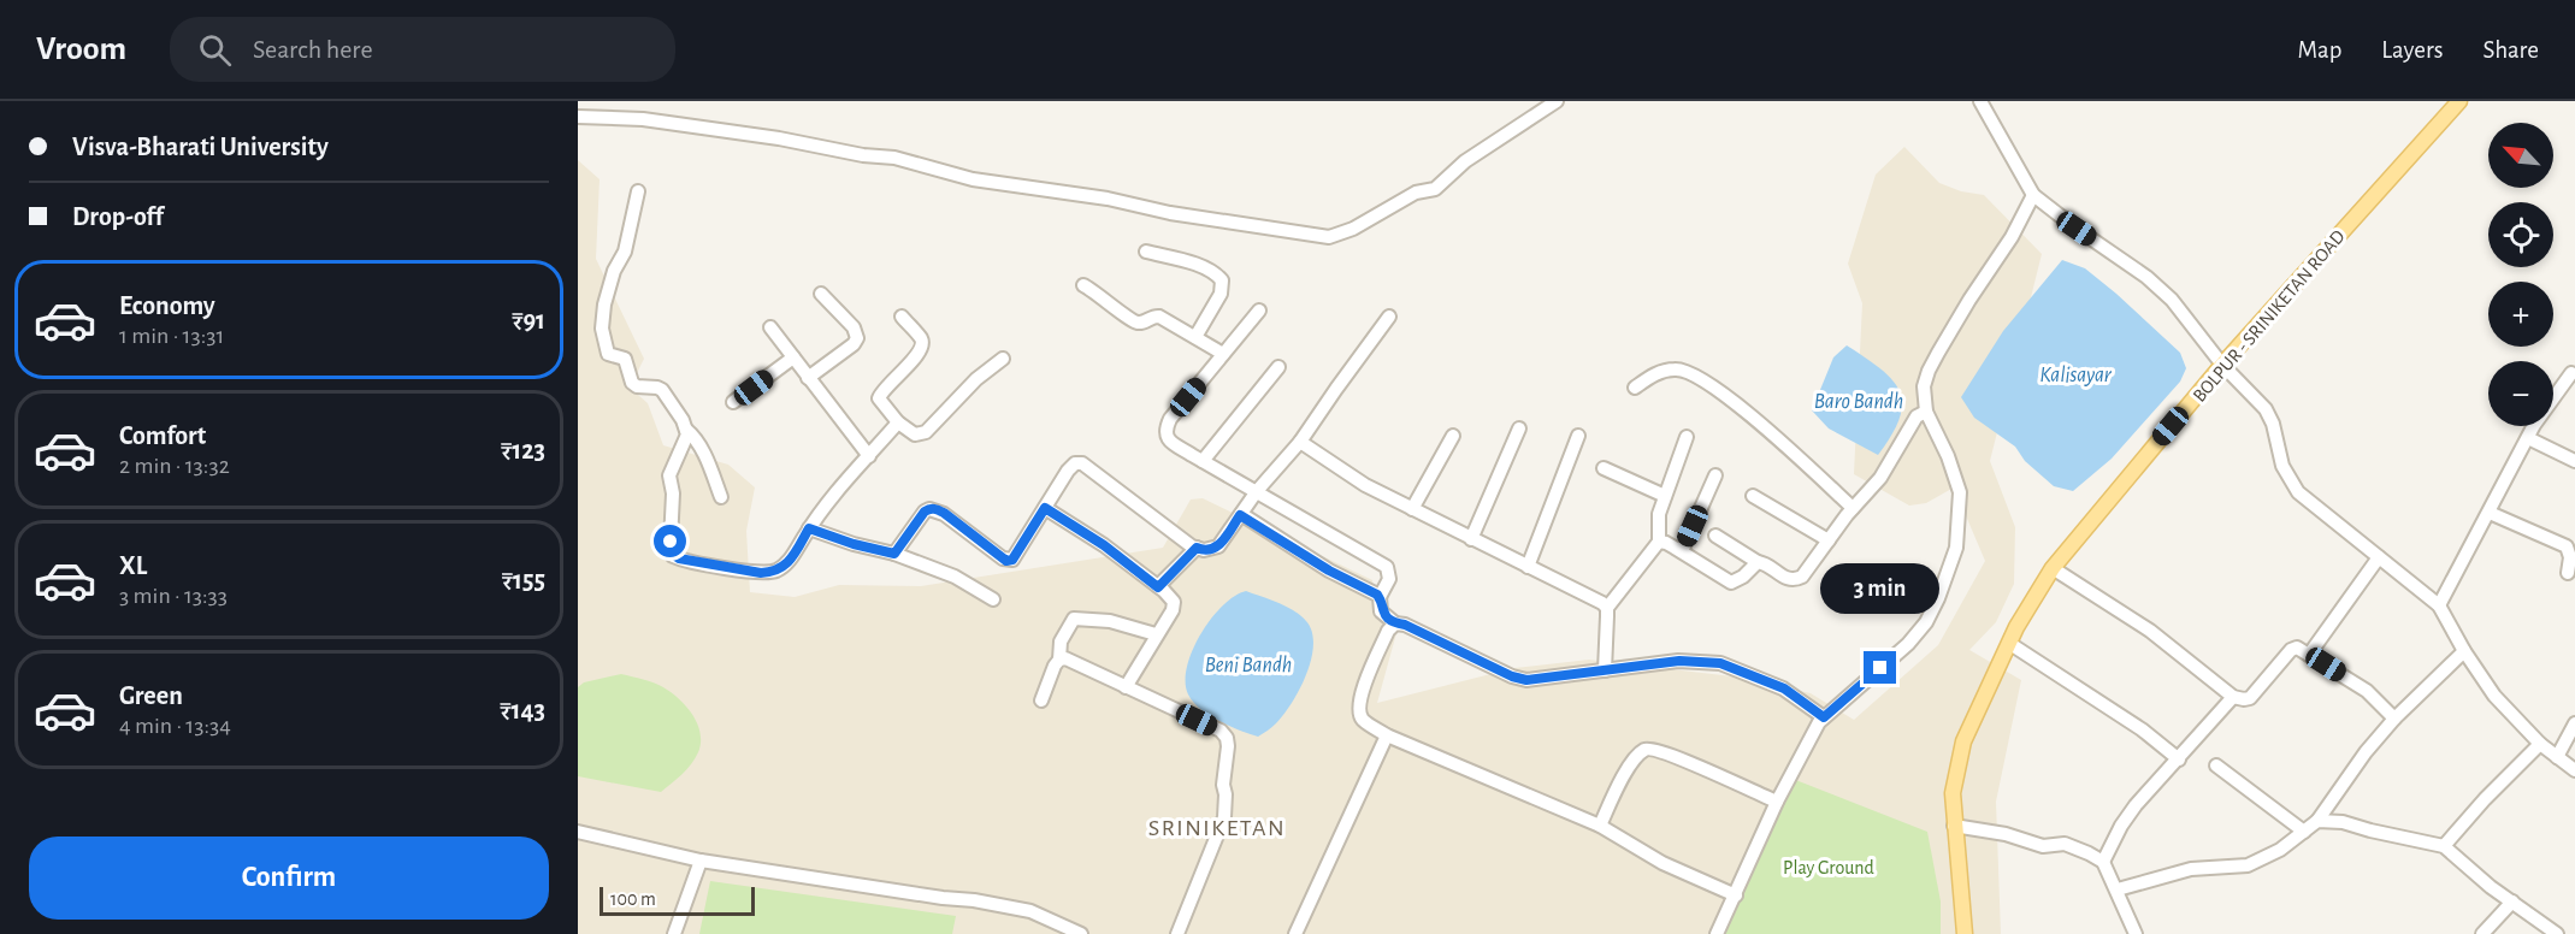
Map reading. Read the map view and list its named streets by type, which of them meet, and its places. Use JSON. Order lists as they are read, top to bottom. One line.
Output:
{"streets":{"main road":["BOLPUR - SRINIKETAN ROAD"]},"districts":["SRINIKETAN"],"water":["Kalisayar","Baro Bandh","Beni Bandh"],"parks":["Play Ground"],"scale_bar":"100 m","north":"top left","page":{"header":"Vroom","search":"Search here","nav":["Map","Layers","Share"],"banner":["Visva-Bharati University","Drop-off"],"map_buttons":["+","−"],"list":[{"name":"Economy","note":"1 min · 13:31","value":"₹91"},{"name":"Comfort","note":"2 min · 13:32","value":"₹123"},{"name":"XL","note":"3 min · 13:33","value":"₹155"},{"name":"Green","note":"4 min · 13:34","value":"₹143"}],"bubble":"3 min","buttons":"Confirm","scale":"100 m"}}
